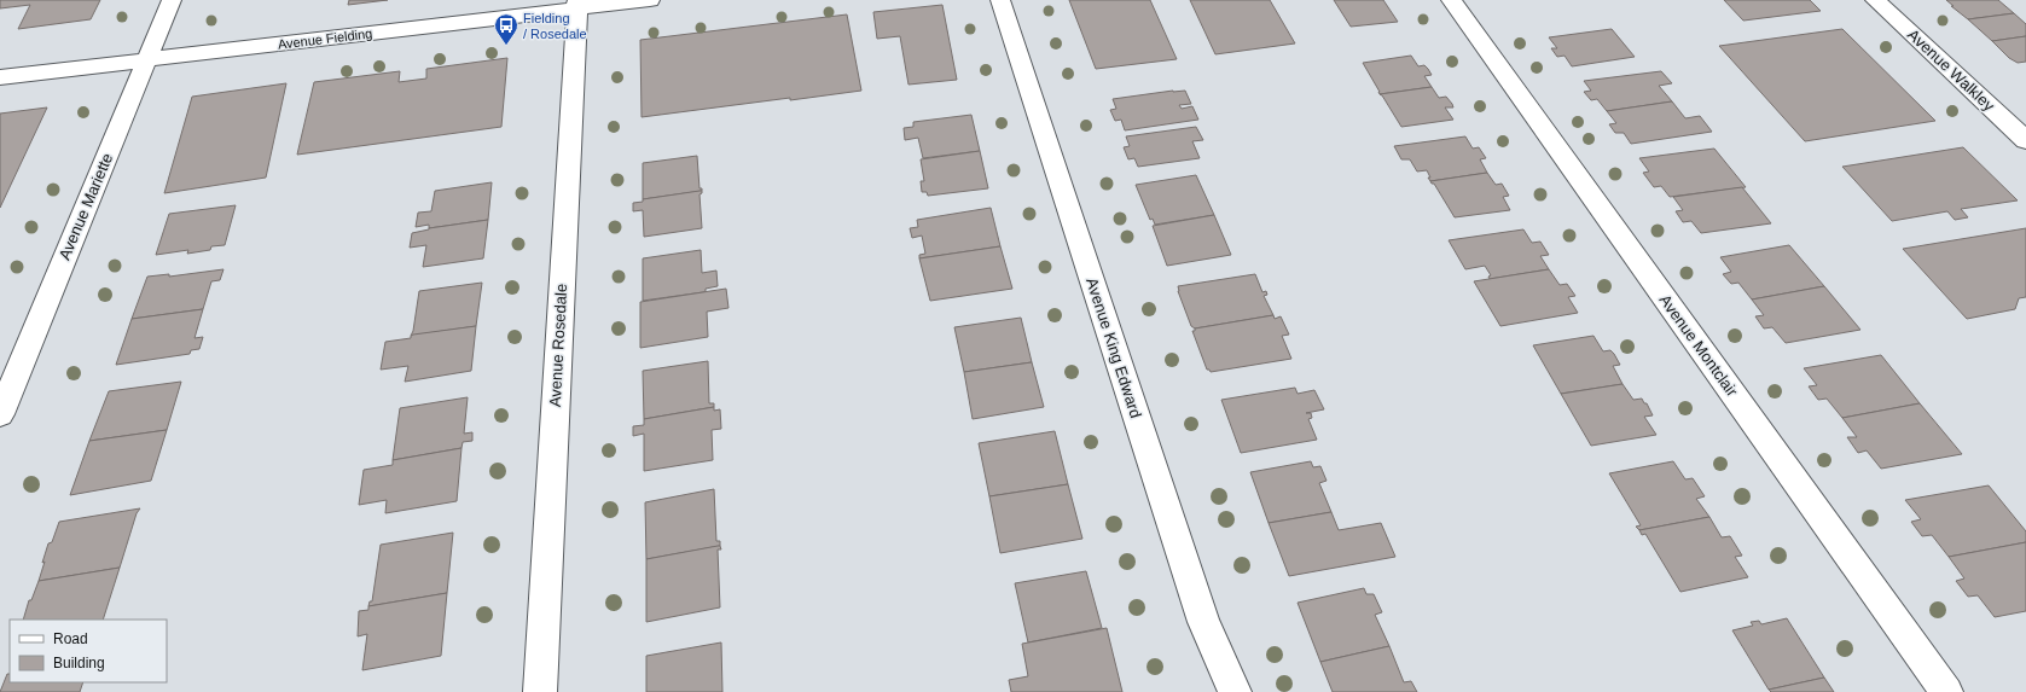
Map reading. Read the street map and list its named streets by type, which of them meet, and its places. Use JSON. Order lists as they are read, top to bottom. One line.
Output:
{"streets":{"street":["Avenue Fielding","Avenue Walkley","Avenue Mariette","Avenue Rosedale","Avenue Montclair","Avenue King Edward"]},"crossings":[["Avenue Fielding","Avenue Mariette"],["Avenue Fielding","Avenue Rosedale"]],"places":{"bus stop":["Fielding / Rosedale"]},"legend":["Road","Building"]}
